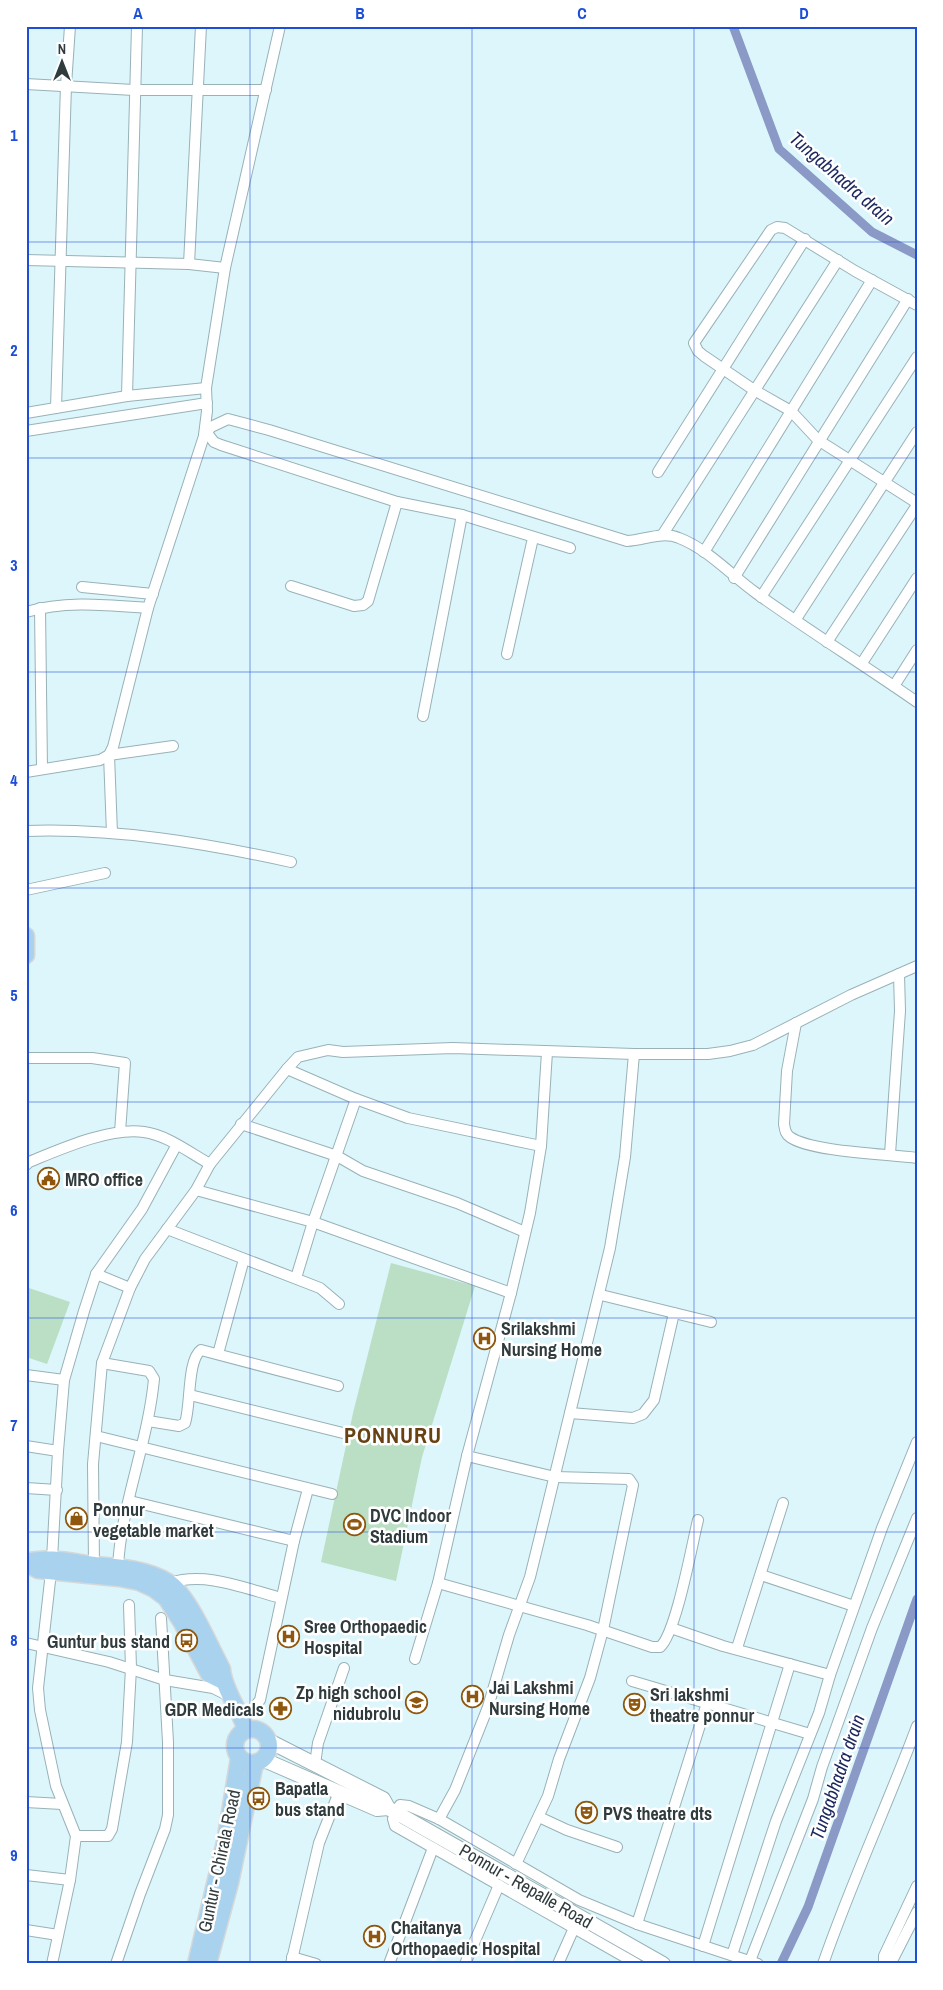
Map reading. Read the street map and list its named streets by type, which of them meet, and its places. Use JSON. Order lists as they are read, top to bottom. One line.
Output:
{"streets":{"main road":["Guntur - Chirala Road","Ponnur - Repalle Road"]},"crossings":[["Guntur - Chirala Road","Ponnur - Repalle Road"]],"districts":["PONNURU"],"water":["Tungabhadra drain"],"places":{"public building":["MRO office"],"hospital":["Srilakshmi Nursing Home","Sree Orthopaedic Hospital","Jai Lakshmi Nursing Home","Chaitanya Orthopaedic Hospital"],"shop":["Ponnur vegetable market"],"sports":["DVC Indoor Stadium"],"bus stop":["Guntur bus stand","Bapatla bus stand"],"school or university":["Zp high school nidubrolu"],"theatre":["Sri lakshmi theatre ponnur","PVS theatre dts"],"pharmacy":["GDR Medicals"]},"north":"top","grid":{"columns":["A","B","C","D"],"rows":["1","2","3","4","5","6","7","8","9"]}}
